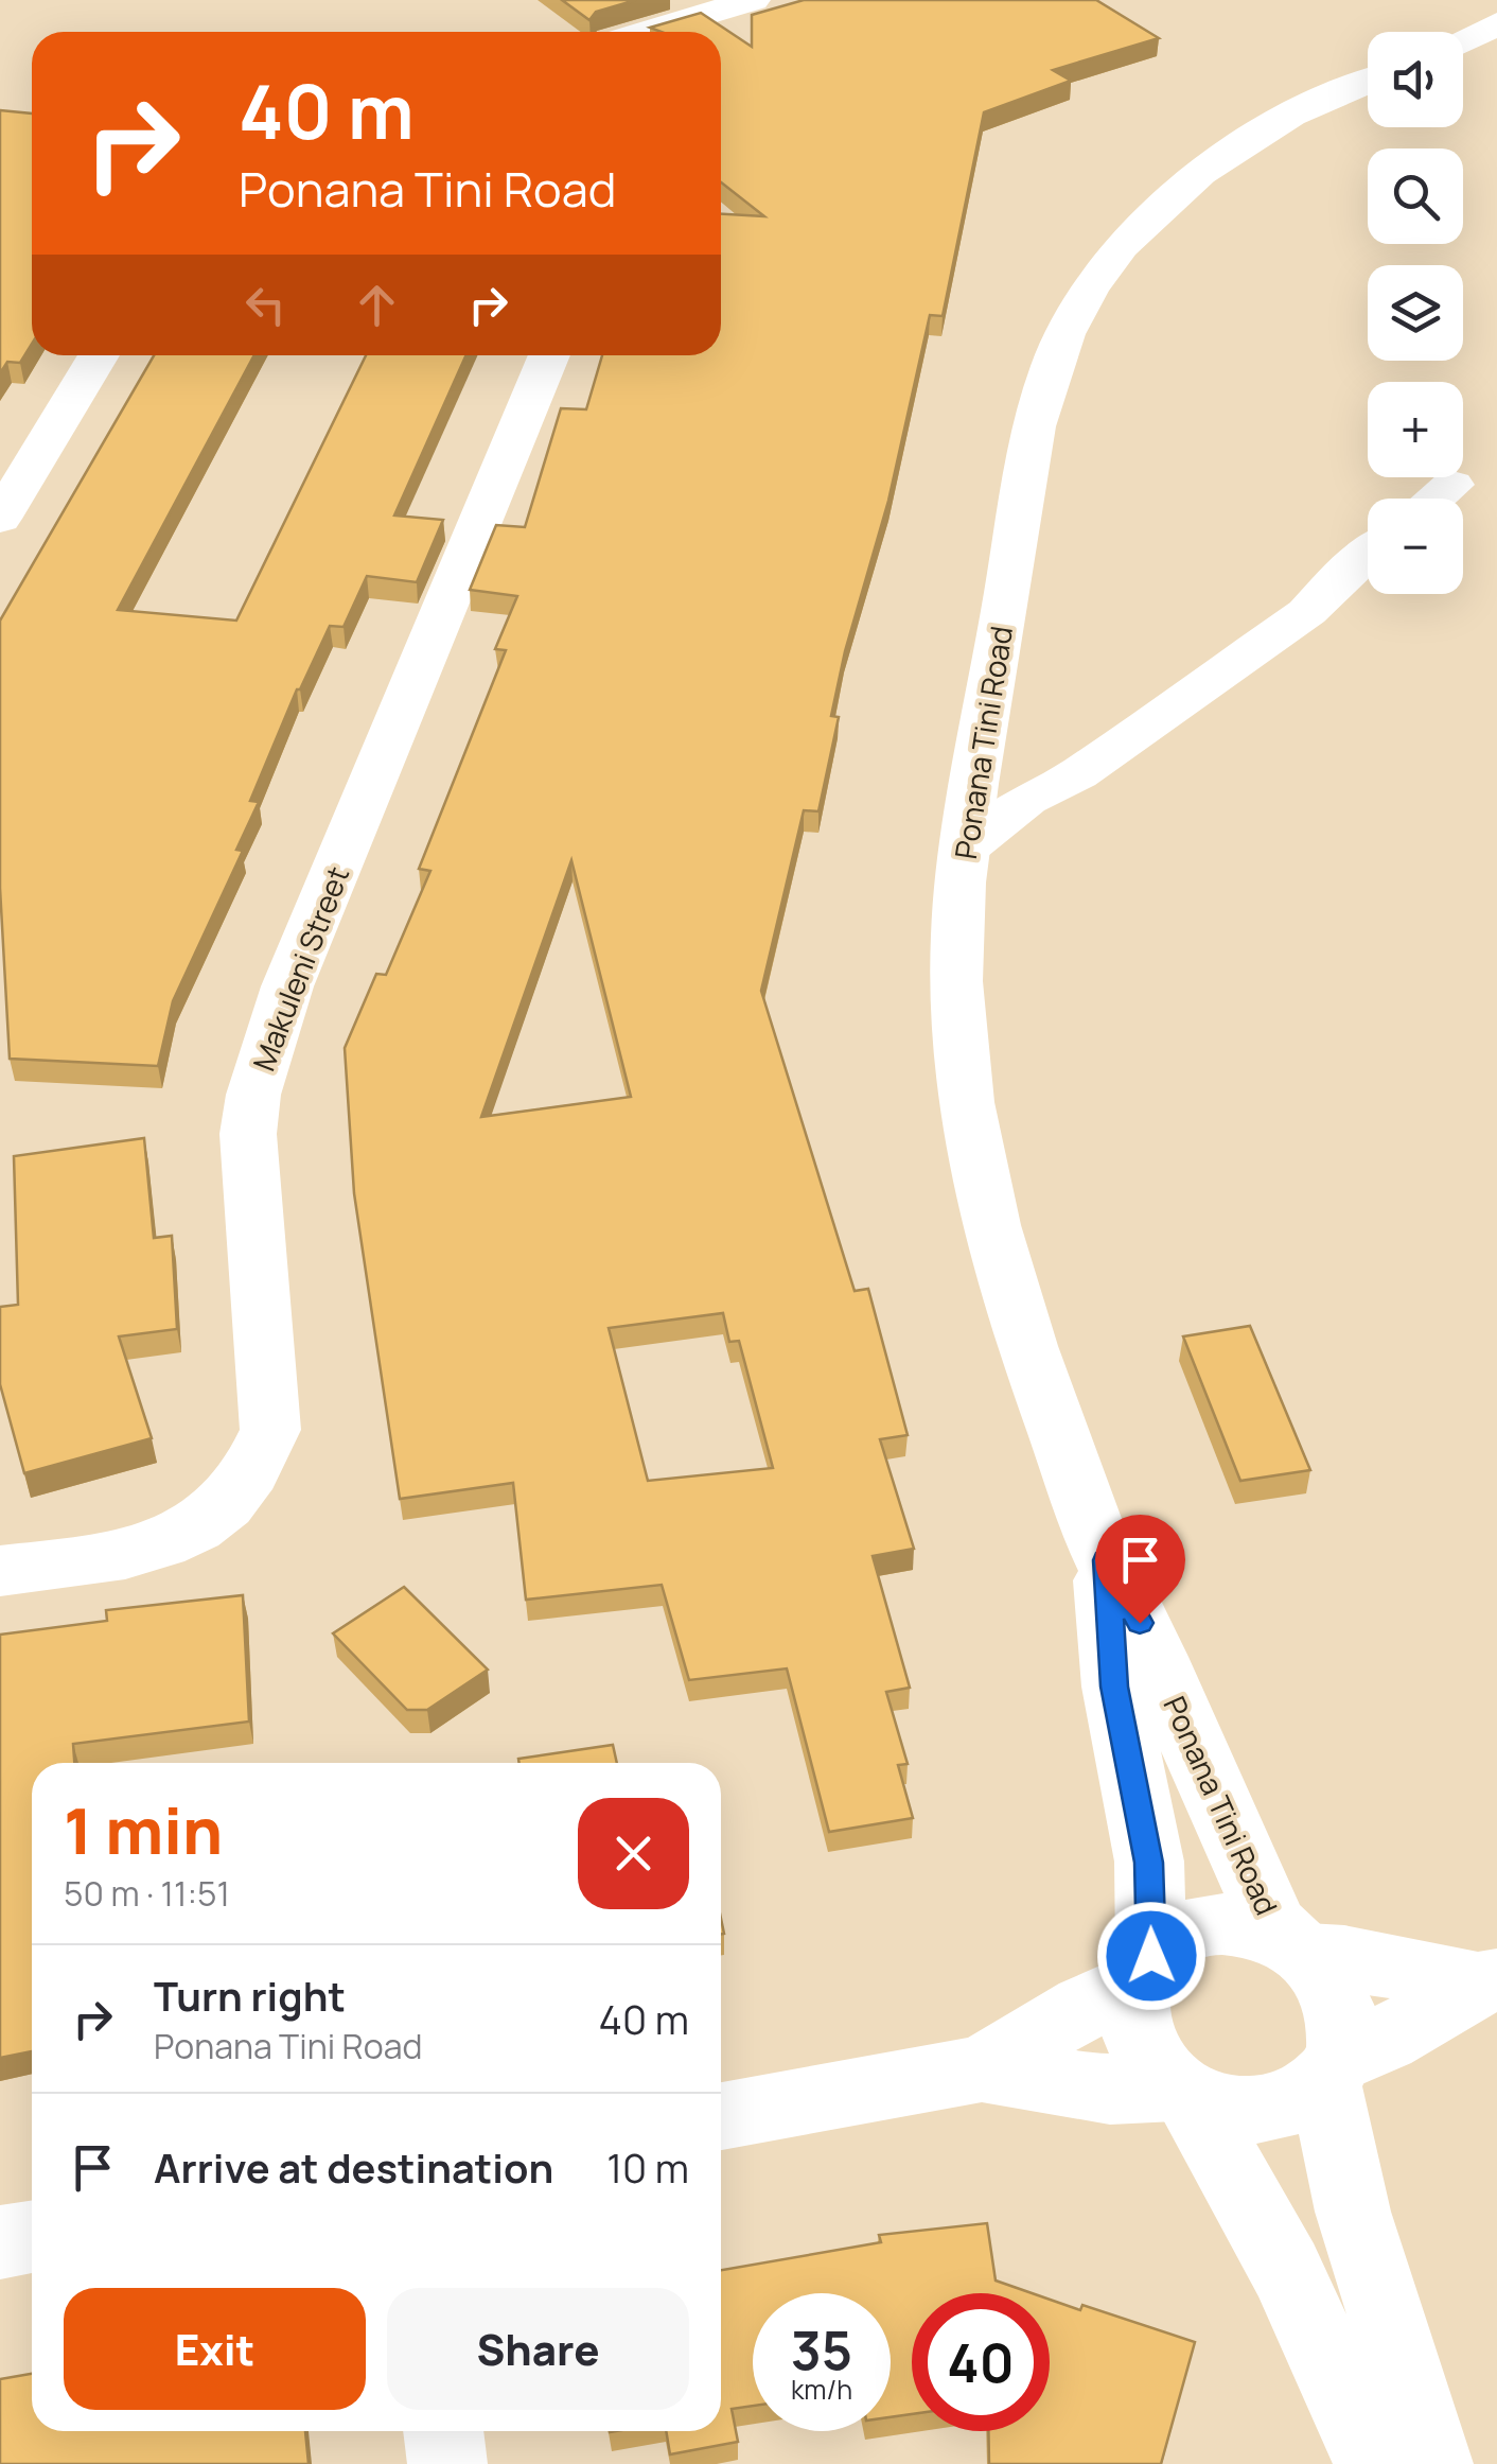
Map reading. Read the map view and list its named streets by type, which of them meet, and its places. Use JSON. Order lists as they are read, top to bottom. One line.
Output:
{"streets":{"street":["Ponana Tini Road","Makuleni Street"]},"page":{"map_buttons":["+","−"],"turn":["40 m","Ponana Tini Road"],"heading":["1 min","50 m · 11:51"],"list":[{"name":"Turn right","note":"Ponana Tini Road","value":"40 m"},{"name":"Arrive at destination","value":"10 m"}],"buttons":["Exit","Share"],"speed":"35 km/h","limit":"40"}}
